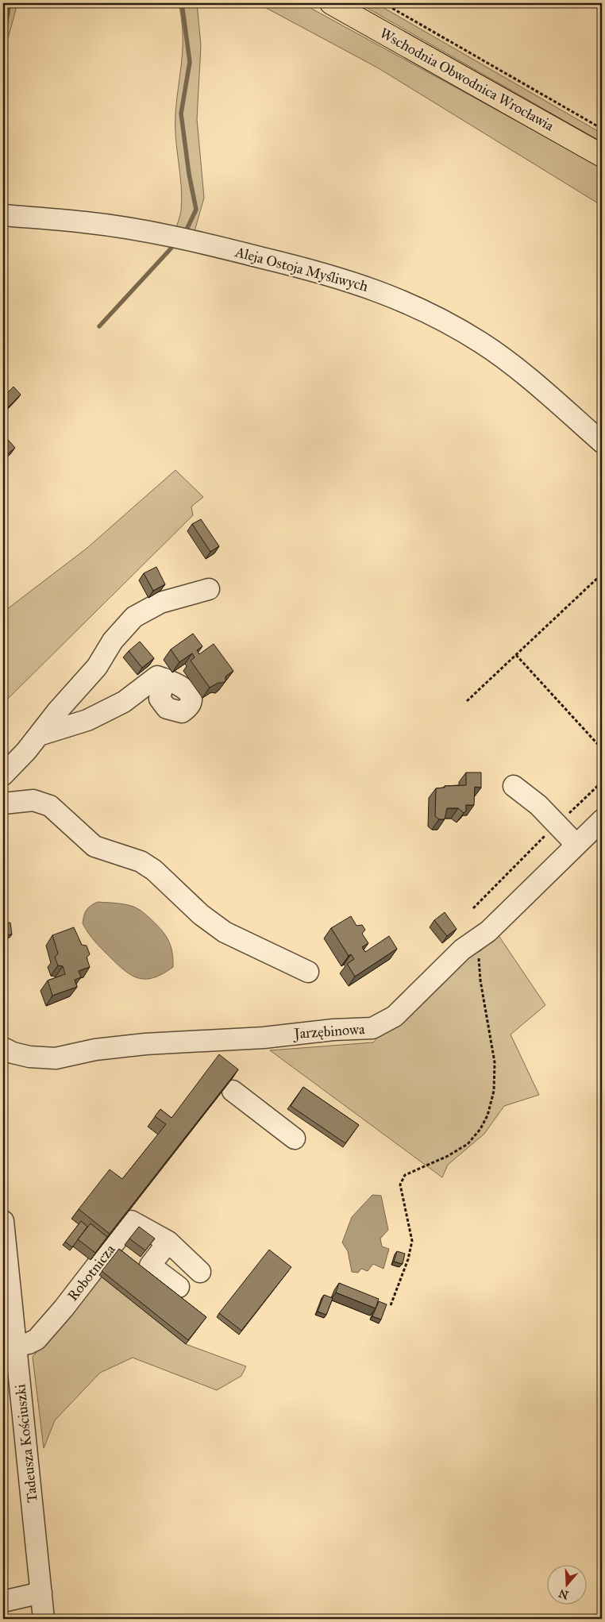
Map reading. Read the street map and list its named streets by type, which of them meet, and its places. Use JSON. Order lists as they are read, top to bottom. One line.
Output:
{"streets":{"main road":["Wschodnia Obwodnica Wrocławia"],"street":["Aleja Ostoja Myśliwych","Jarzębinowa","Robotnicza","Tadeusza Kościuszki"]},"crossings":[["Robotnicza","Tadeusza Kościuszki"]],"north":"bottom"}
